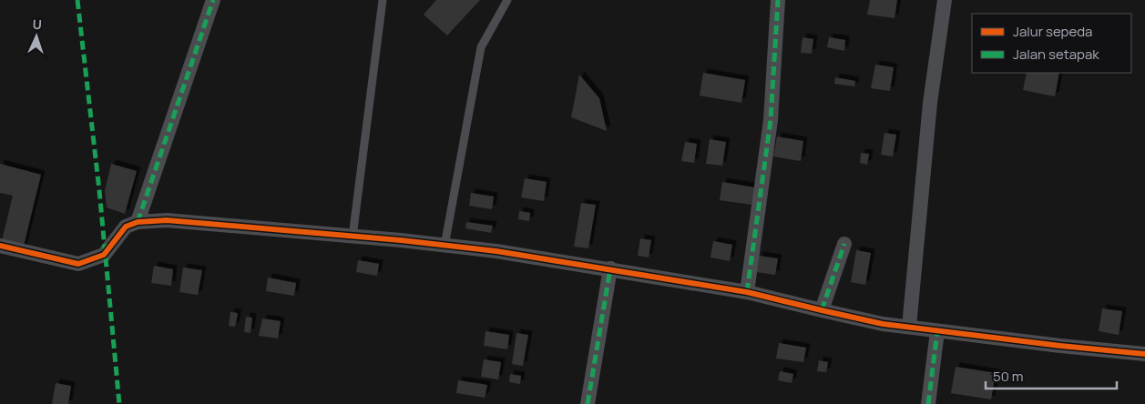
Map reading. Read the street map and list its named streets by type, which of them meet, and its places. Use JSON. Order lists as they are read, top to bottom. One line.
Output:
{"legend":["Jalur sepeda","Jalan setapak"],"scale_bar":"50 m","north":"top"}
